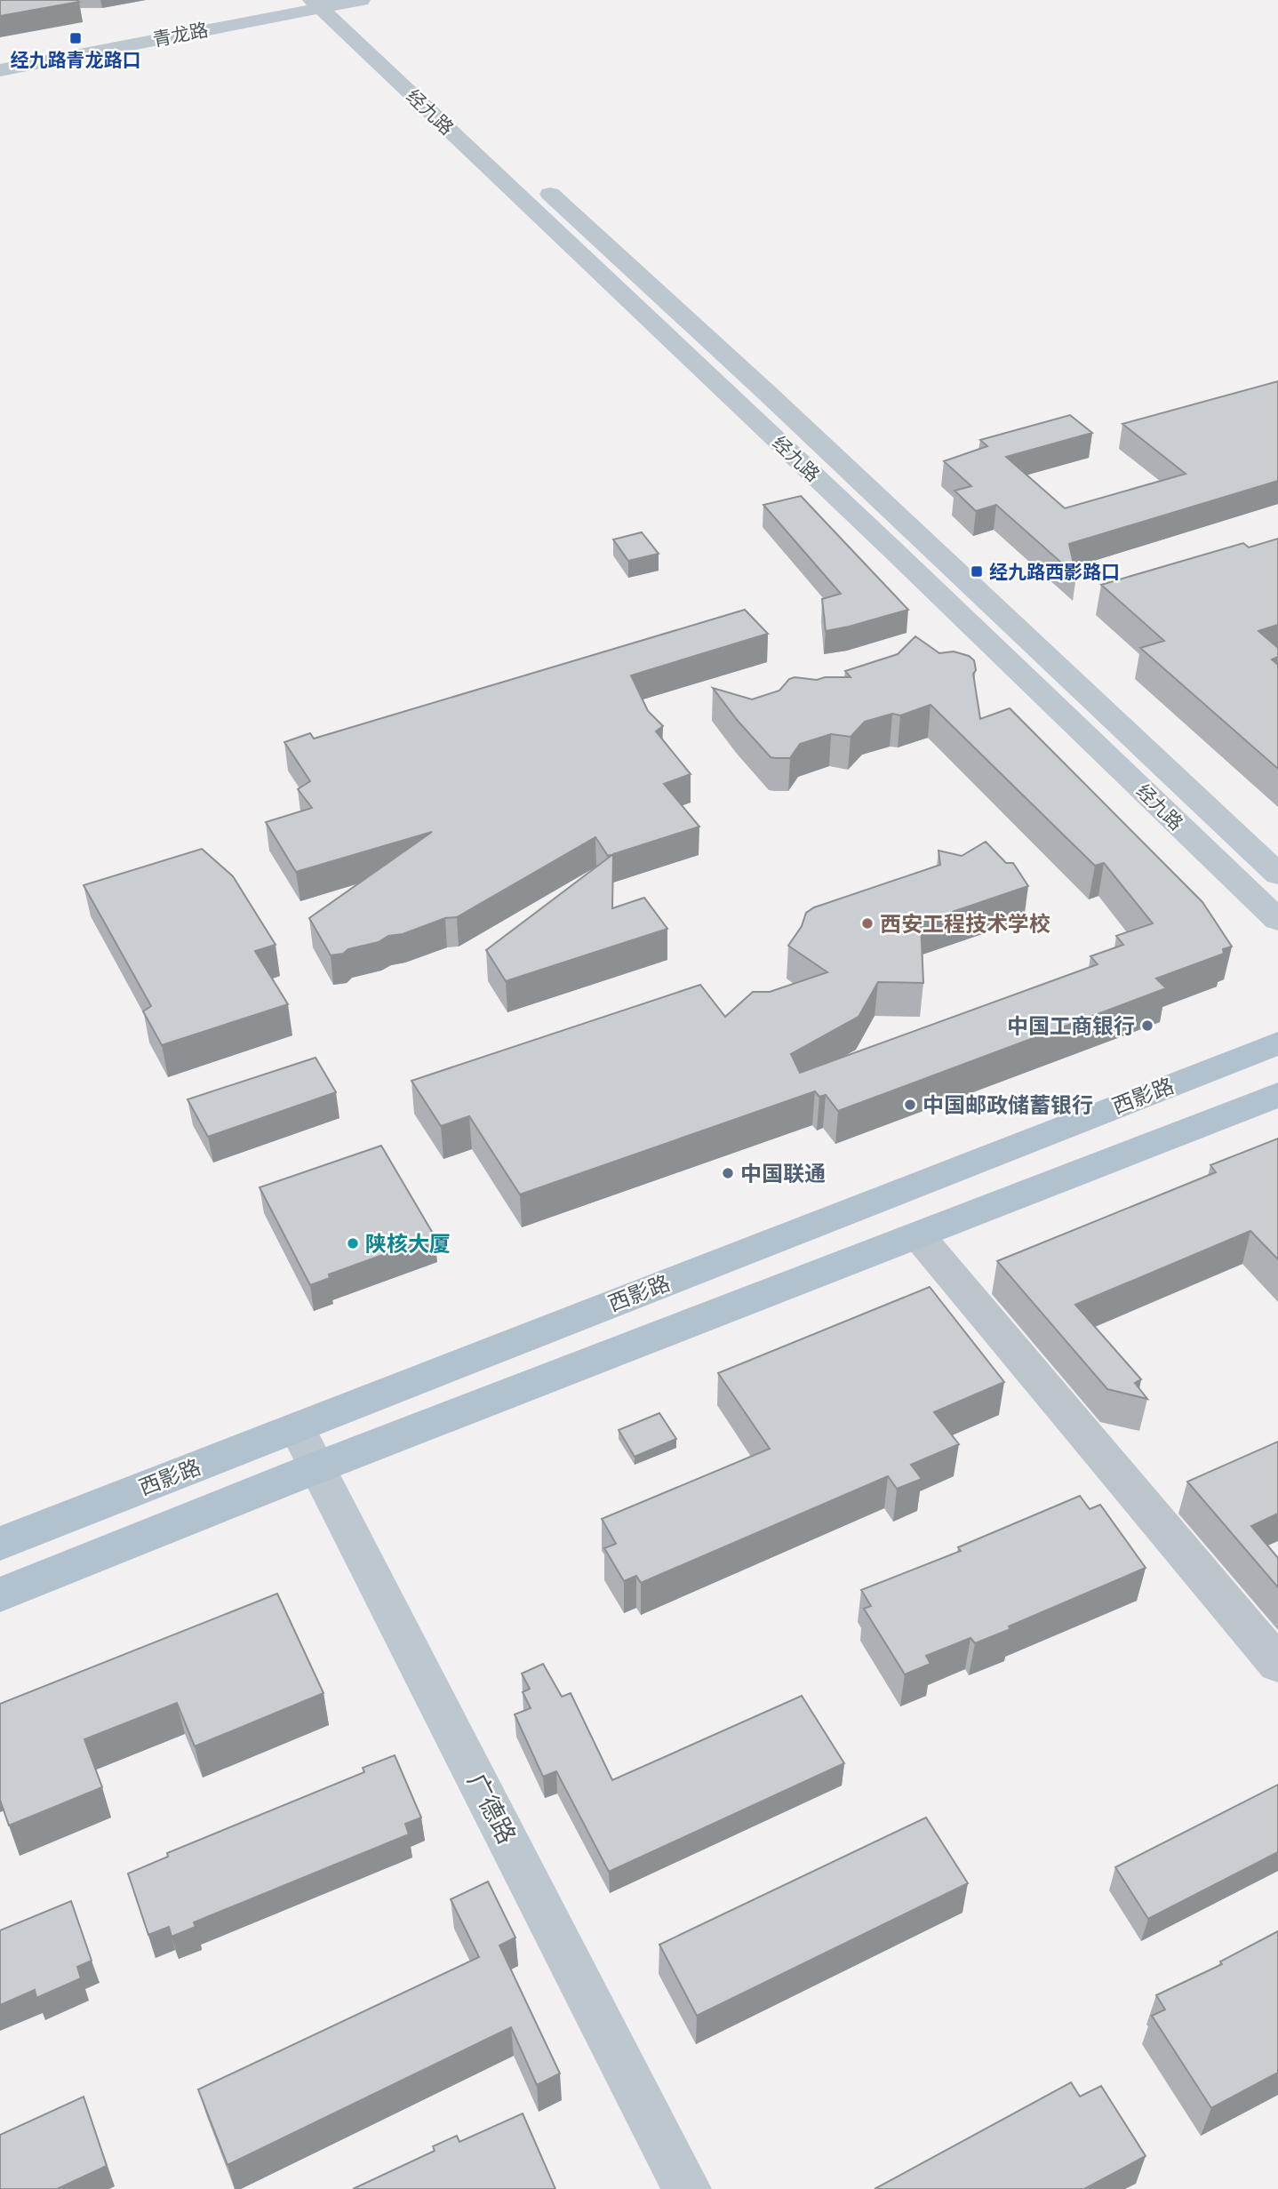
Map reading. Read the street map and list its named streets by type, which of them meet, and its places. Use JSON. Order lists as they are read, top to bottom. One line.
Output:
{"streets":{"main road":["西影路"],"street":["青龙路","经九路","广德路"]},"crossings":[["青龙路","经九路"],["西影路","广德路"]],"places":{"transit":["经九路青龙路口","经九路西影路口"],"other":["西安工程技术学校","中国工商银行","中国邮政储蓄银行","中国联通","陕核大厦"]}}
